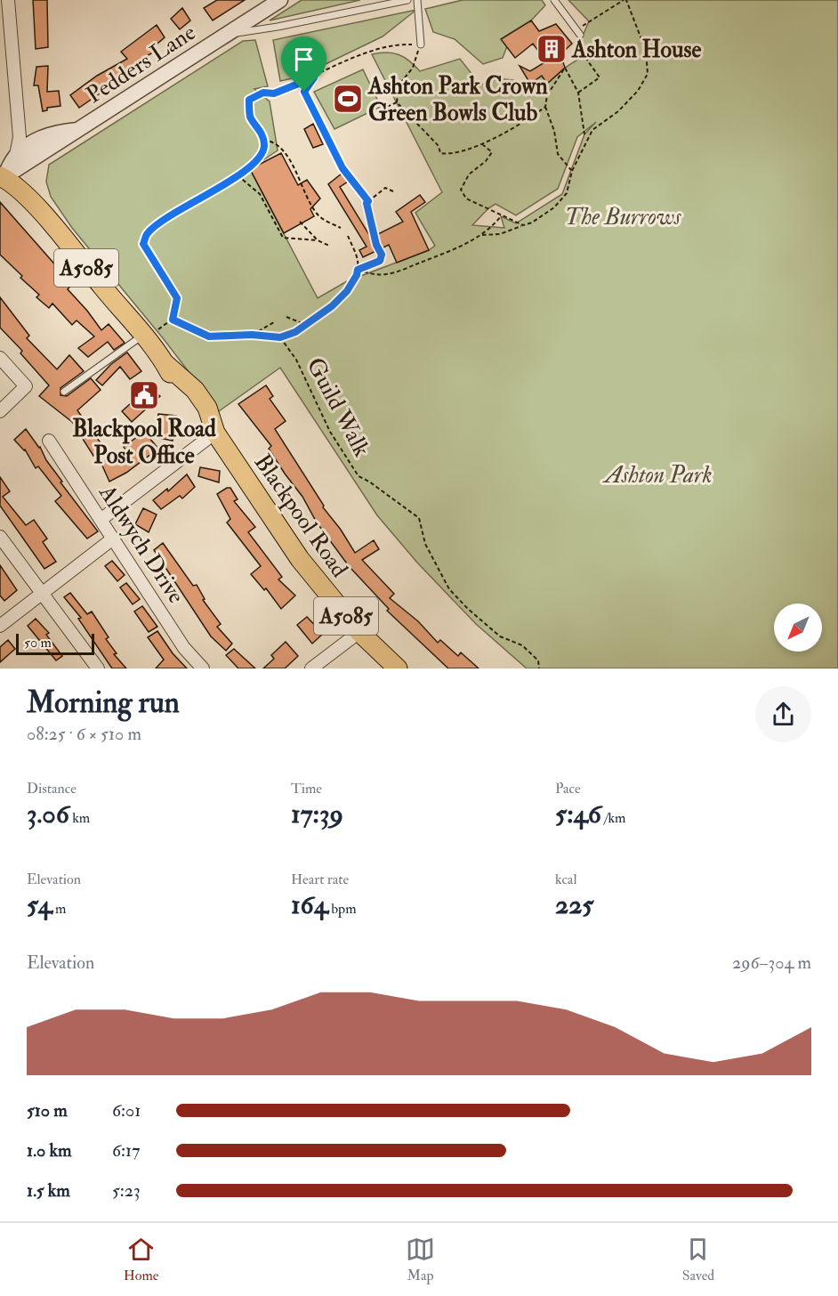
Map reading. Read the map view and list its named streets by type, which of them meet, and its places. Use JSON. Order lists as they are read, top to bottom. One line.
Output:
{"streets":{"highway":["A5085","Blackpool Road"],"street":["Pedders Lane","Aldwych Drive"],"path":["Guild Walk"]},"crossings":[["Pedders Lane","Blackpool Road"]],"parks":["The Burrows","Ashton Park"],"places":{"building":["Ashton House"],"sports":["Ashton Park Crown Green Bowls Club"],"public building":["Blackpool Road Post Office"]},"scale_bar":"50 m","north":"bottom left","page":{"scale":"50 m","heading":["Morning run","08:25 · 6 × 510 m"],"stats":[["Distance","3.06 km"],["Time","17:39"],["Pace","5:46 /km"],["Elevation","54 m"],["Heart rate","164 bpm"],["kcal","225"]],"chart":["Elevation","296–304 m"],"list":[{"name":"510 m","note":"6:01"},{"name":"1.0 km","note":"6:17"},{"name":"1.5 km","note":"5:23"}],"tabs":["Home","Map","Saved"]}}
